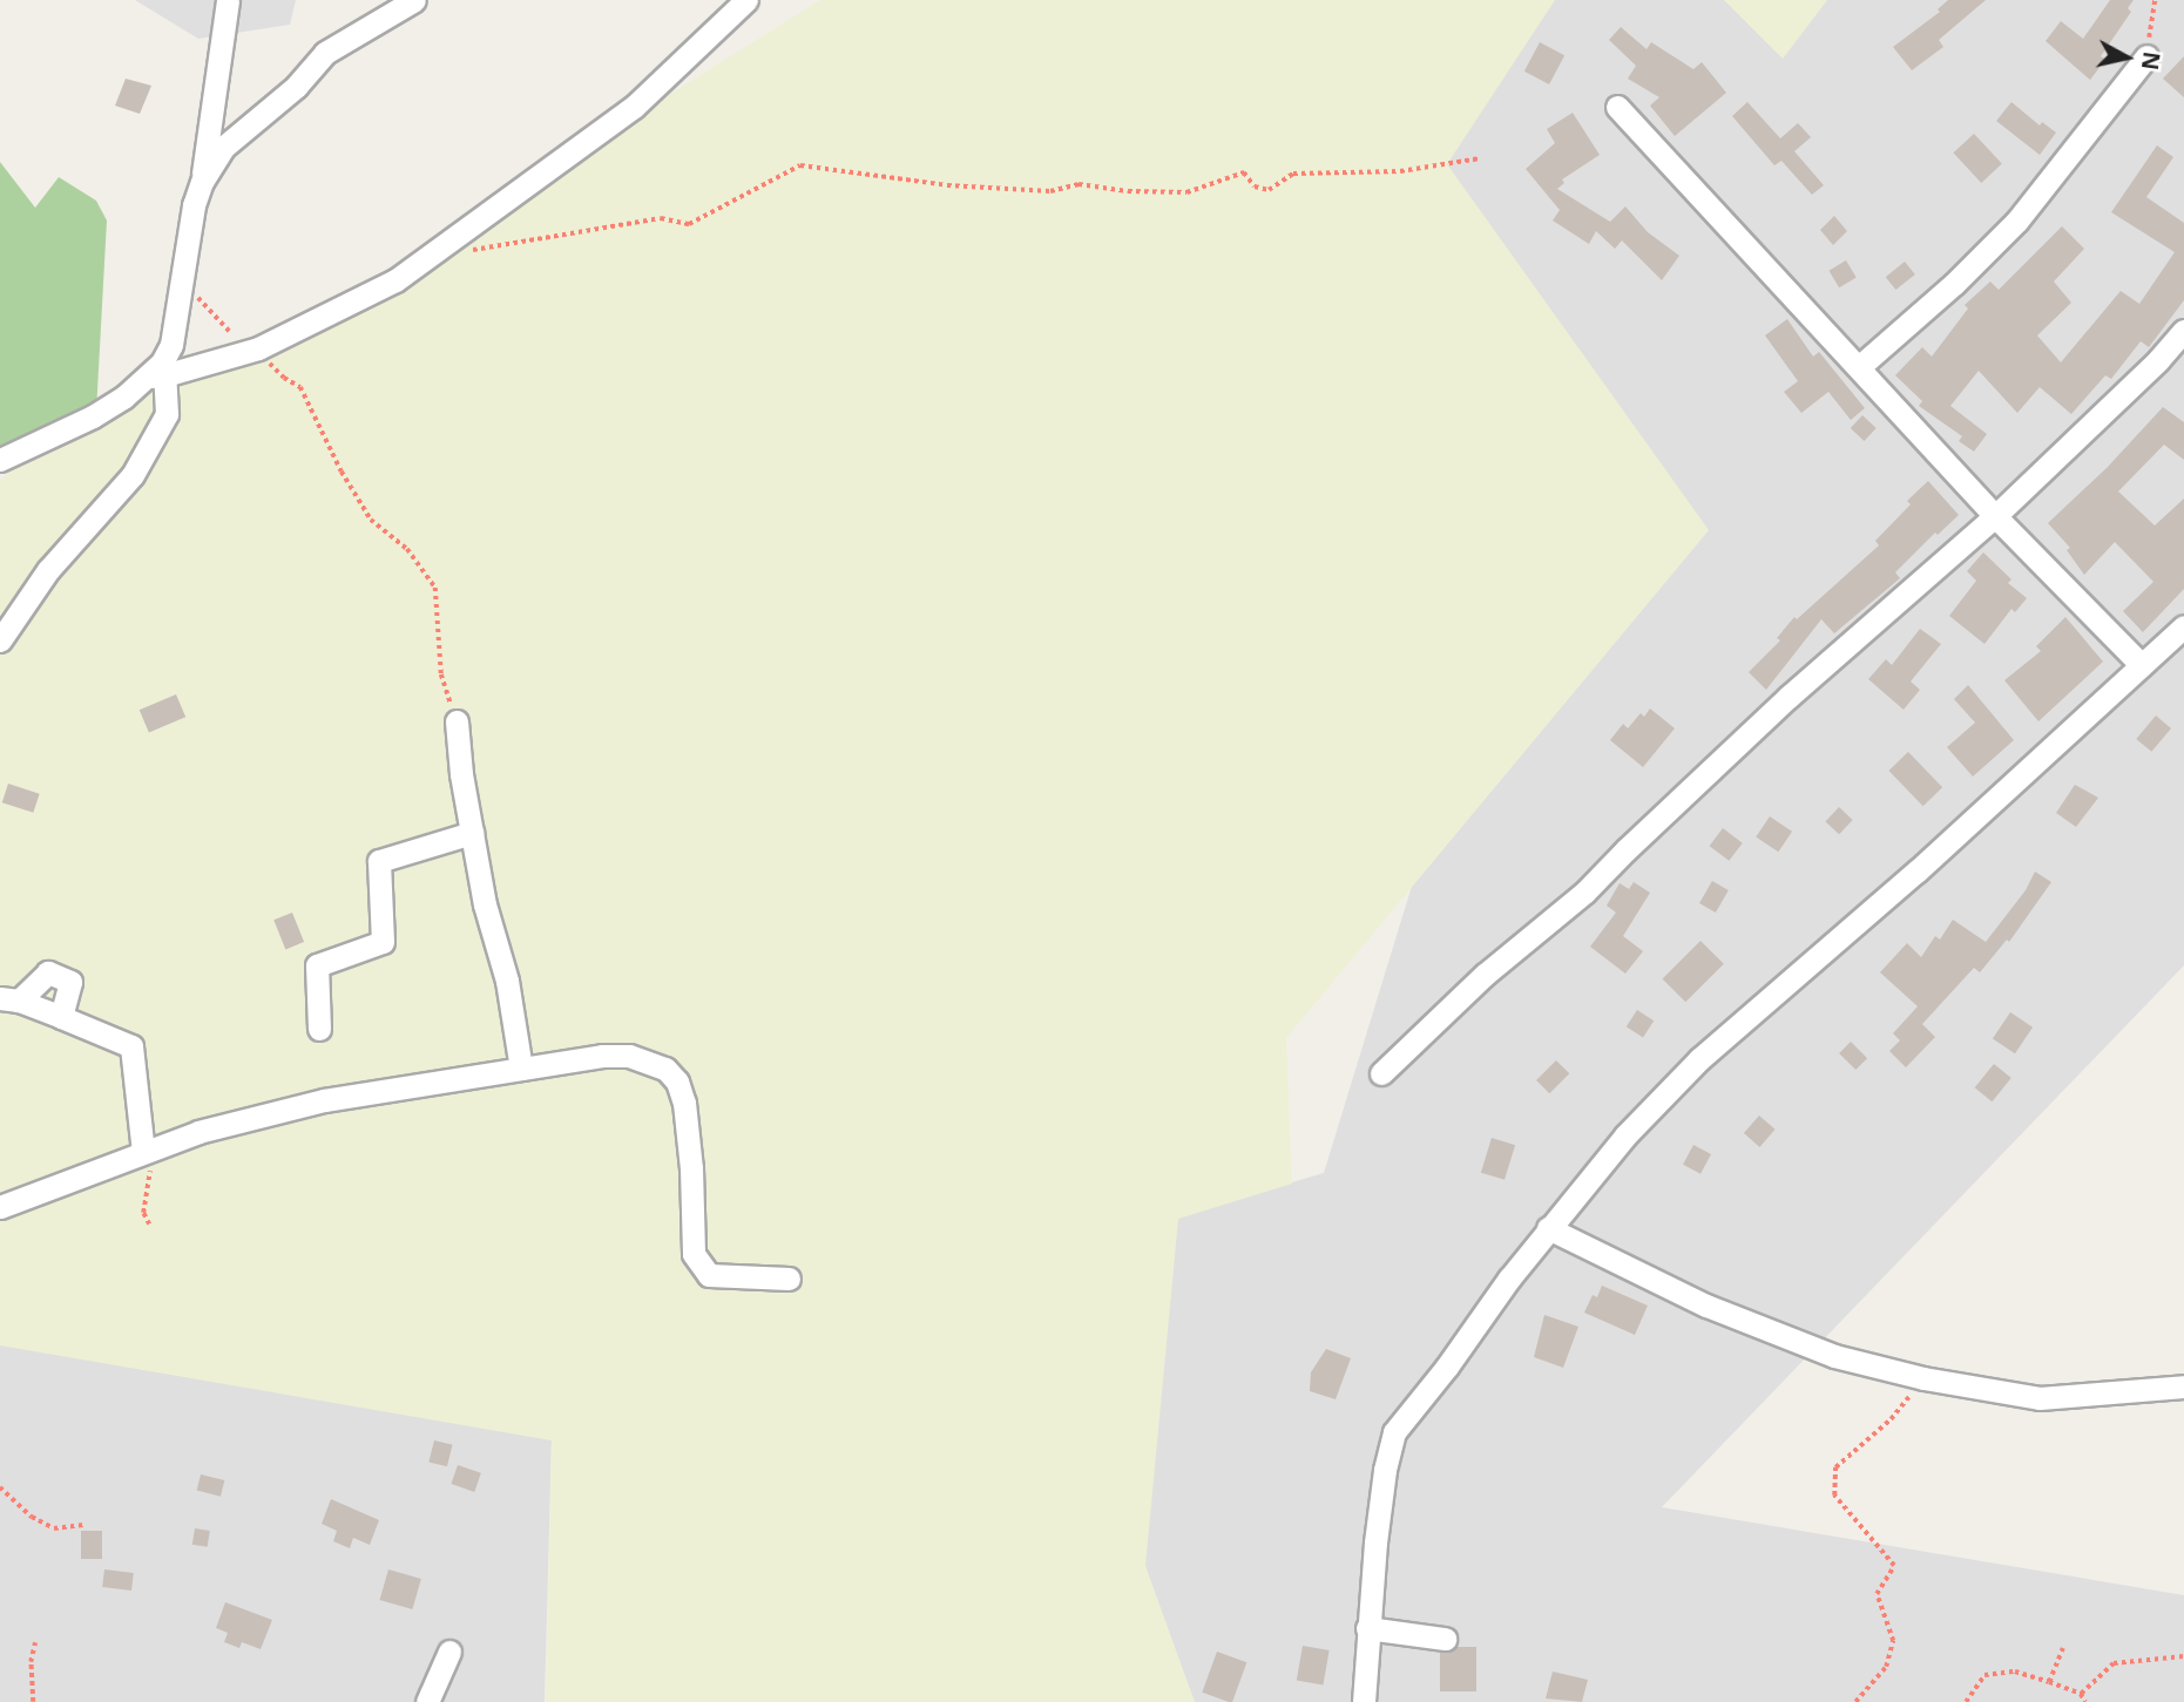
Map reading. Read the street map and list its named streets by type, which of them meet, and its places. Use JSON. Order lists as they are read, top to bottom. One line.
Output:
{"north":"right"}
